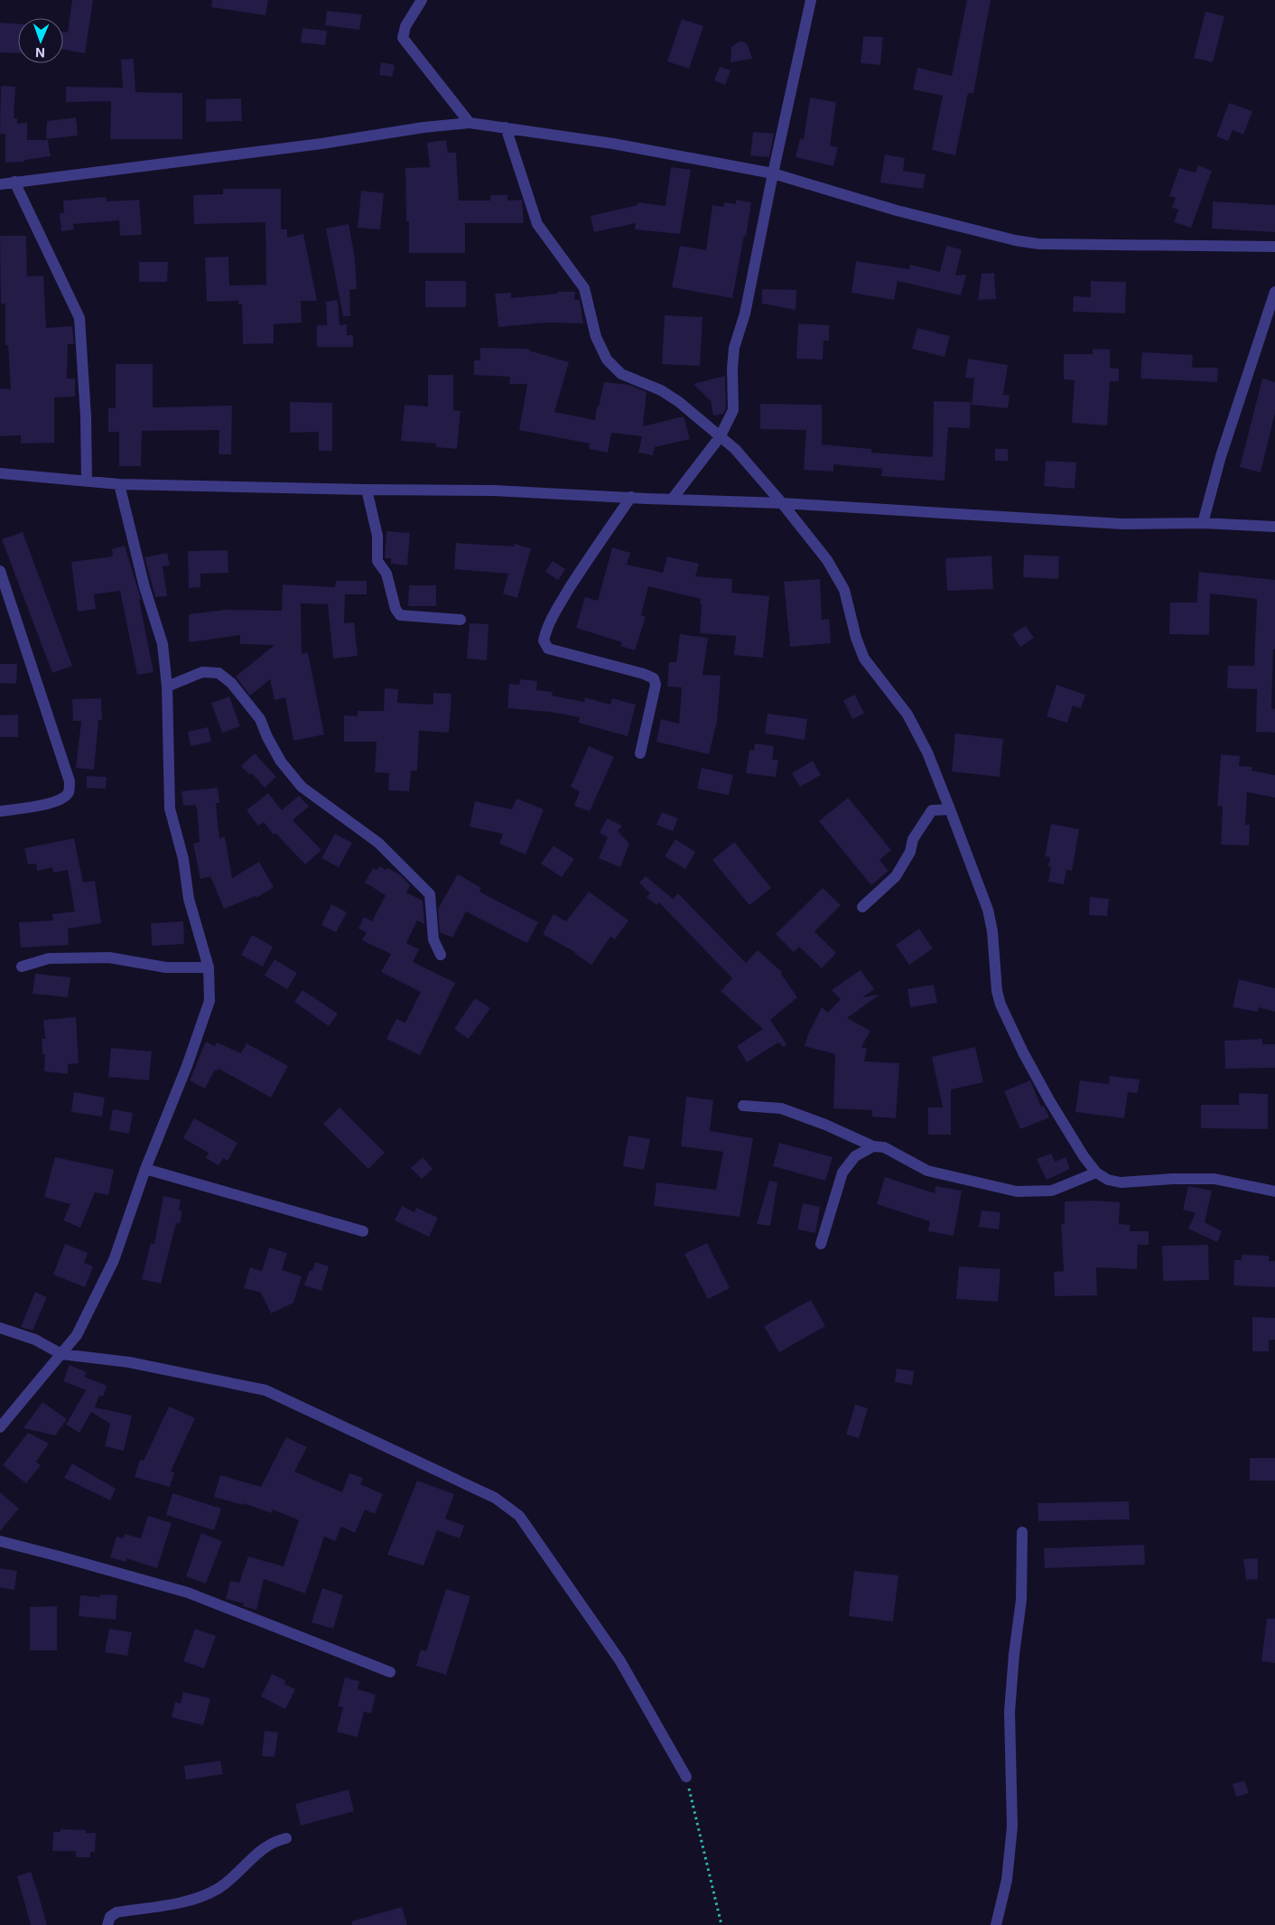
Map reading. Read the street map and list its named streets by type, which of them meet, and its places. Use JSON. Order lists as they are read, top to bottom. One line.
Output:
{"north":"bottom"}
